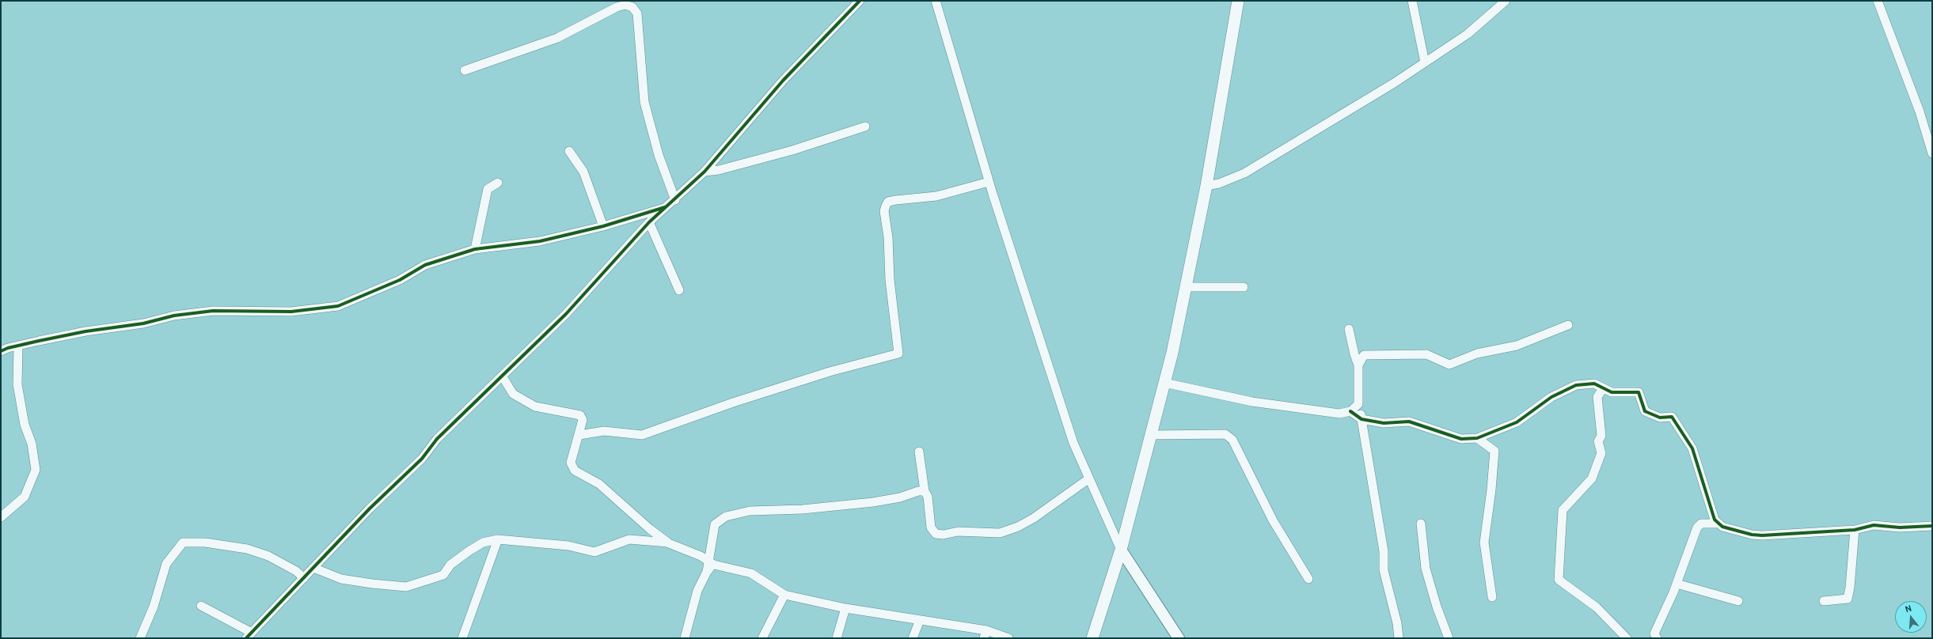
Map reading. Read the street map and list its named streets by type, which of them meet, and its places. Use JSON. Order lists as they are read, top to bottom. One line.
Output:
{"north":"top"}
